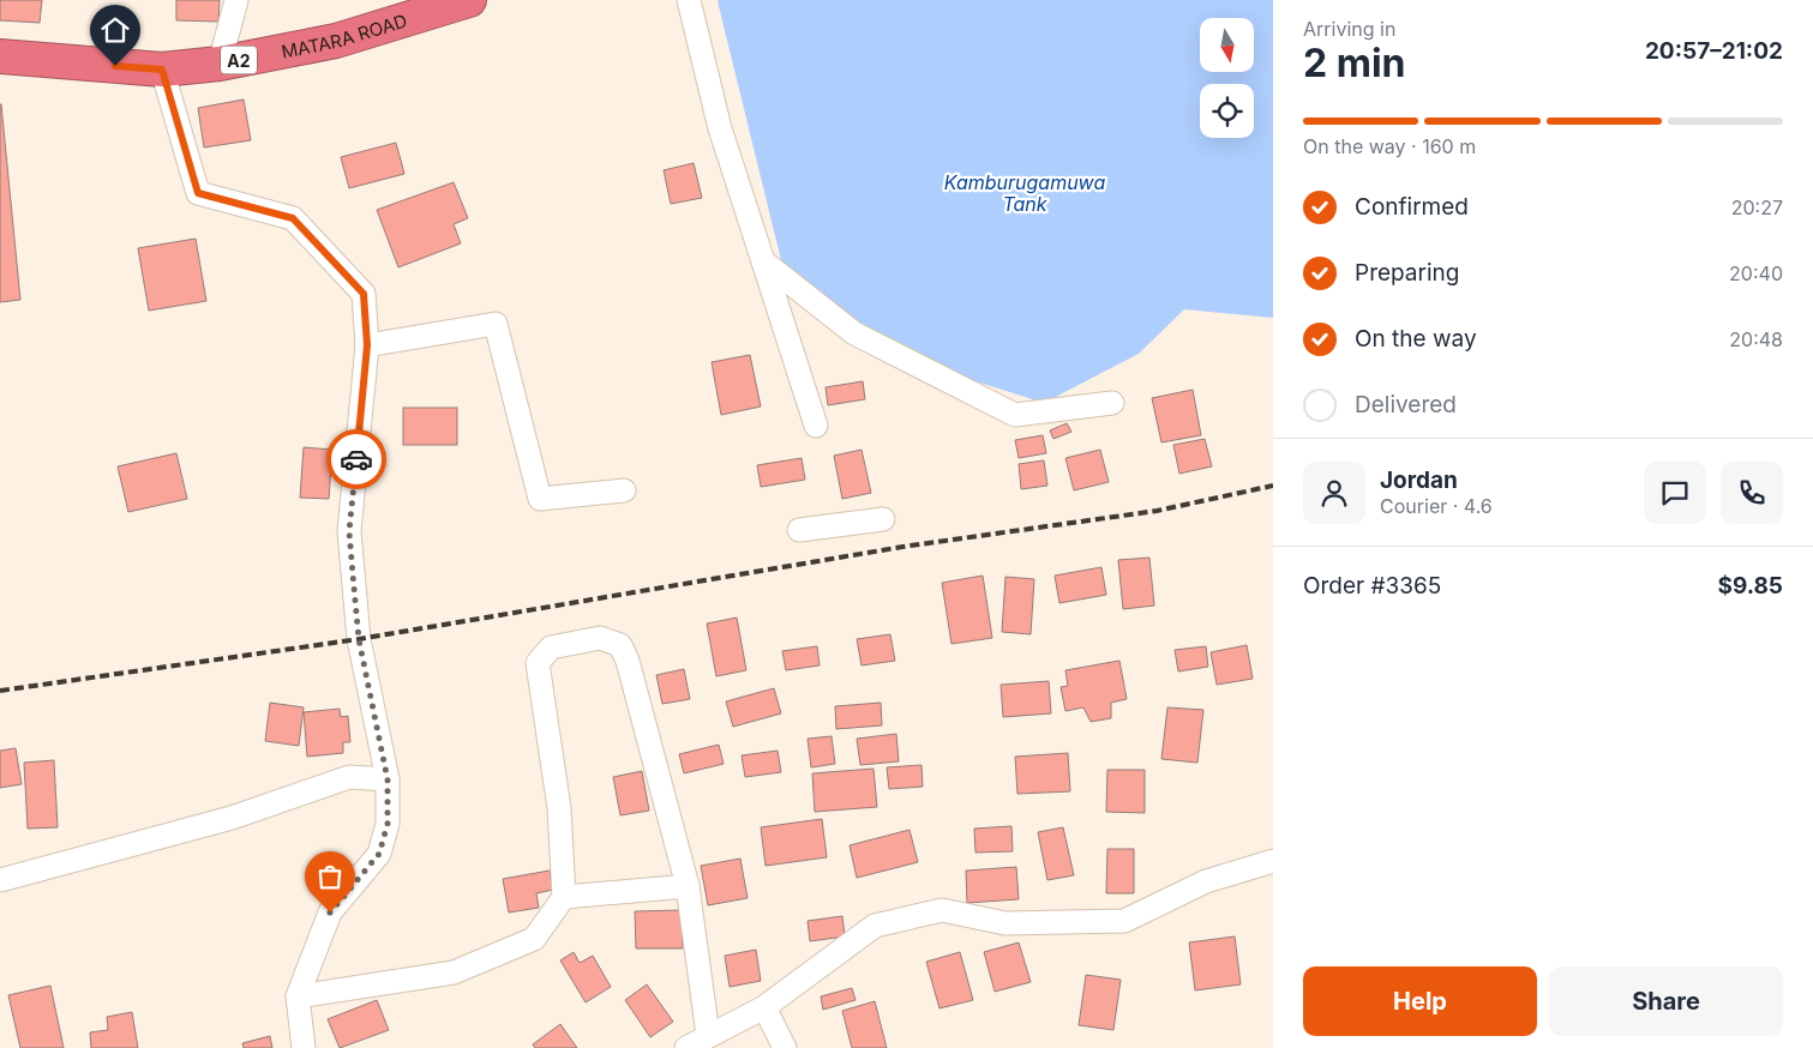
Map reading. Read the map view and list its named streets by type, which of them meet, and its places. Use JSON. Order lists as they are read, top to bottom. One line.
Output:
{"streets":{"highway":["MATARA ROAD","A2"]},"water":["Kamburugamuwa Tank"],"north":"bottom","page":{"heading":["2 min","Arriving in","20:57–21:02"],"panel":["Jordan","Courier · 4.6","Order #3365","$9.85"],"bar":"On the way · 160 m","list":[["Confirmed","20:27"],["Preparing","20:40"],["On the way","20:48"],"Delivered"],"buttons":["Help","Share"]}}
